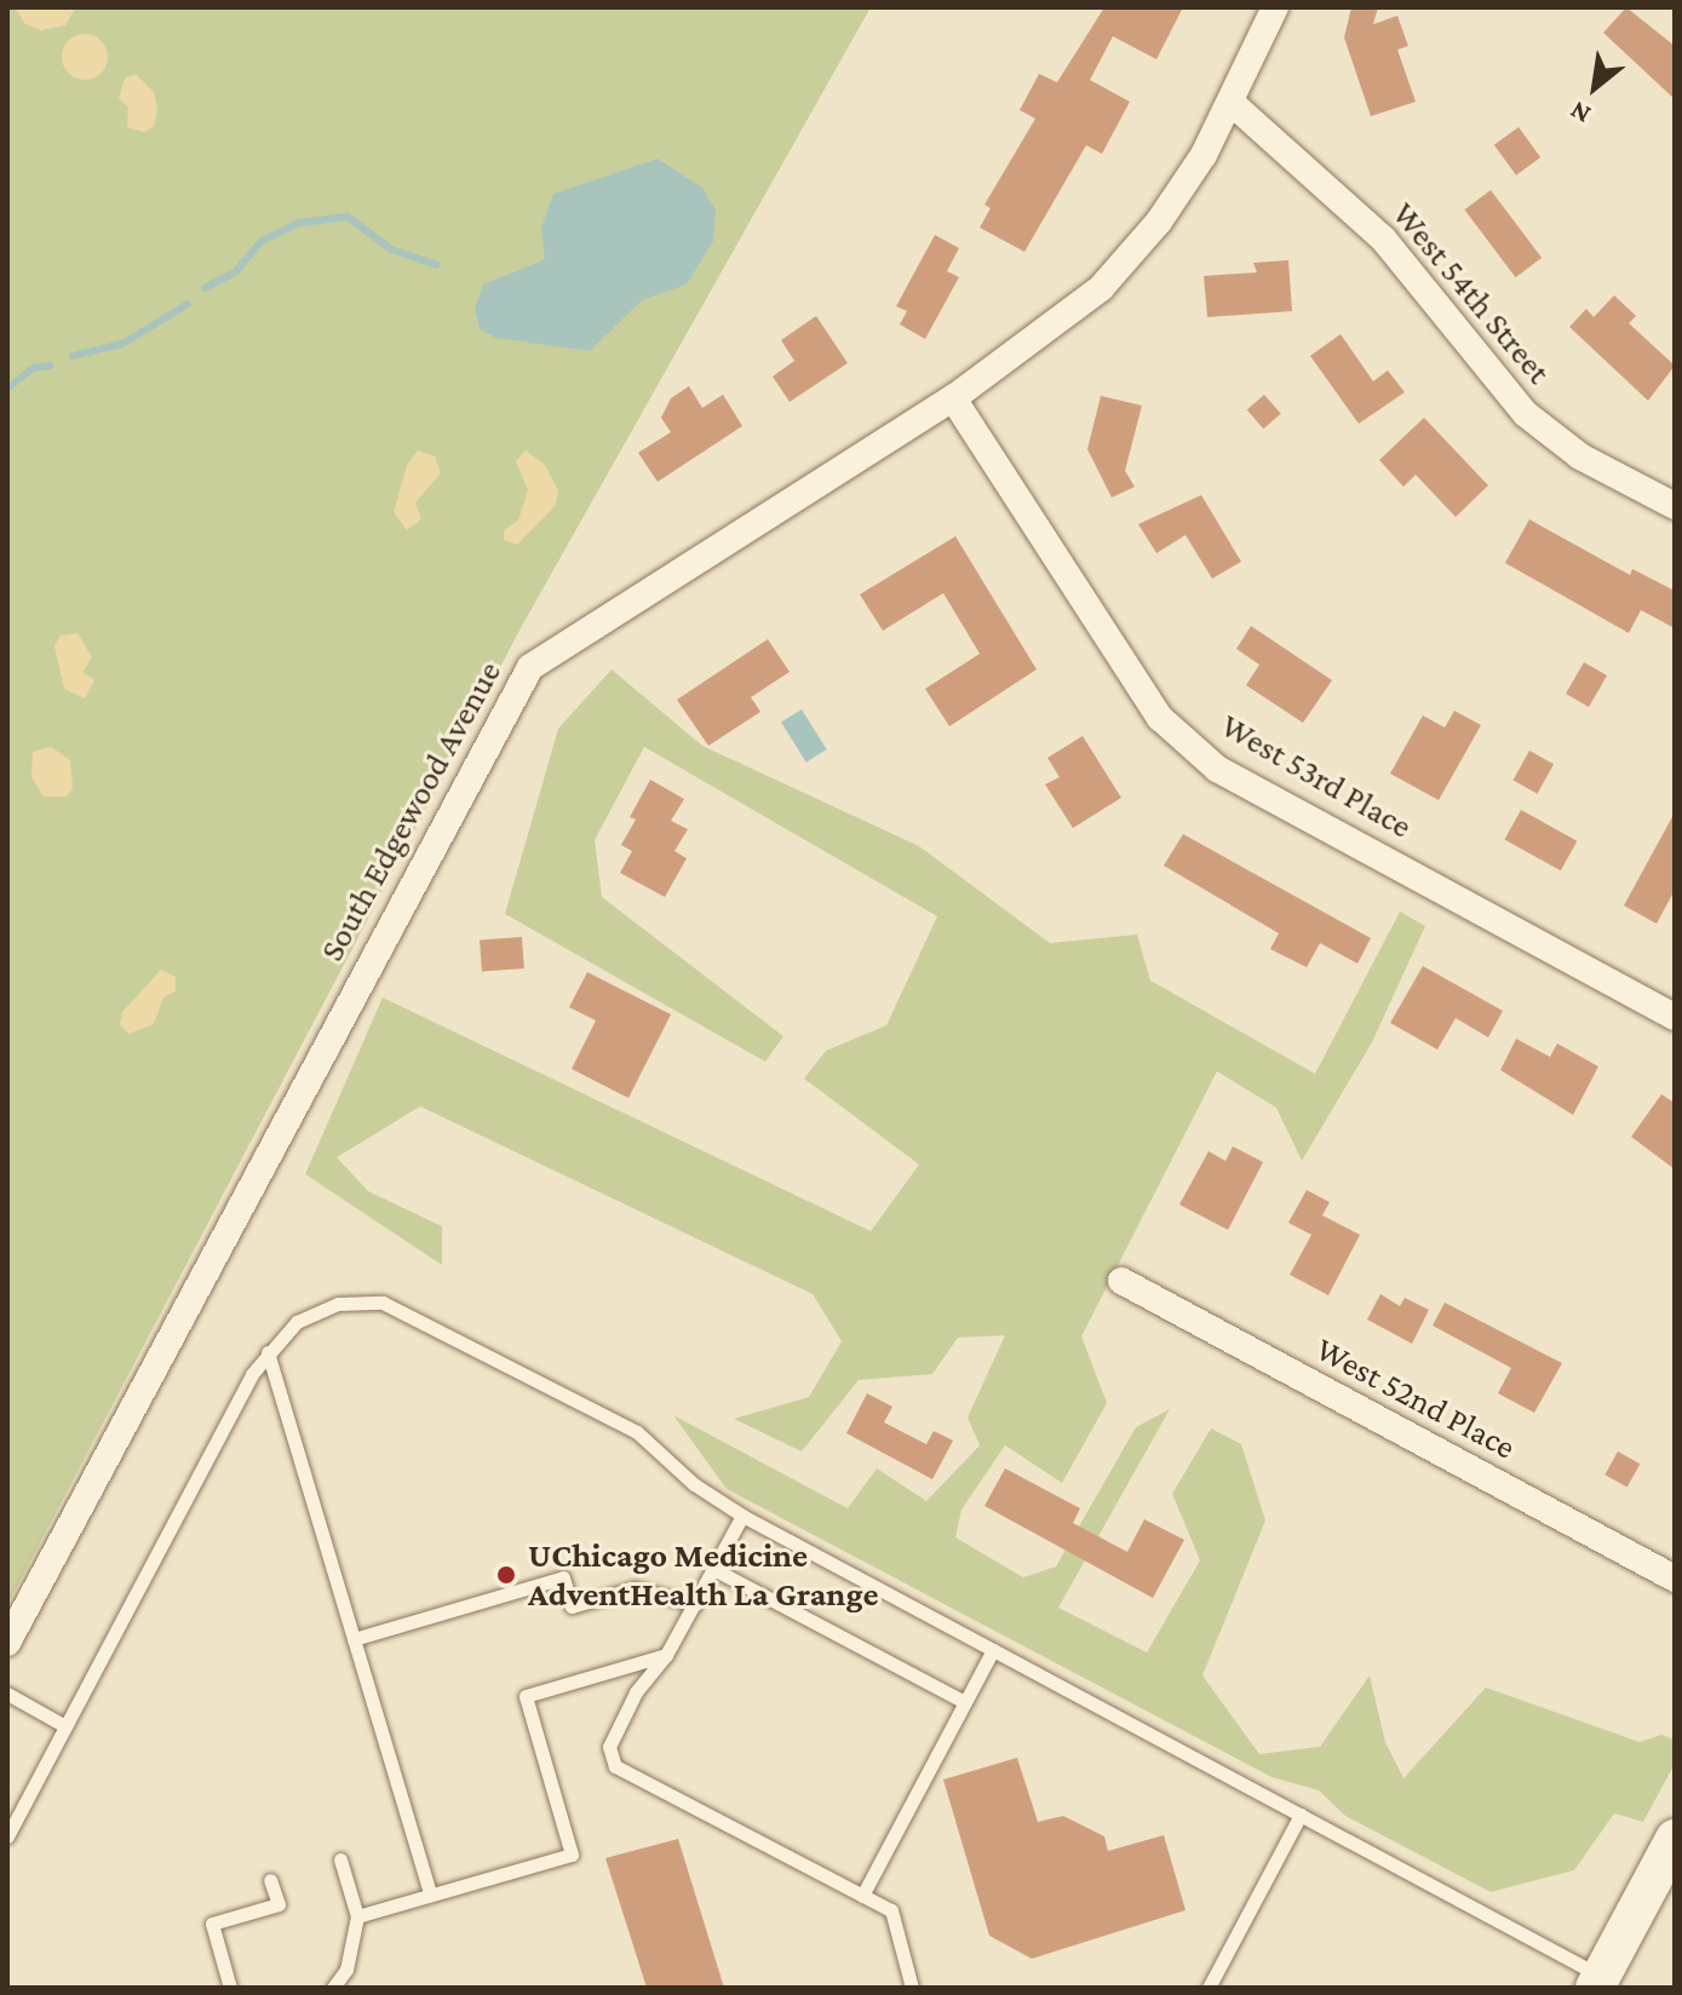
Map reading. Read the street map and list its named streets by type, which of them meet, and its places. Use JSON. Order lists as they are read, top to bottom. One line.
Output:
{"streets":{"street":["West 54th Street","West 53rd Place","South Edgewood Avenue","West 52nd Place"]},"crossings":[["West 54th Street","South Edgewood Avenue"],["West 53rd Place","South Edgewood Avenue"]],"places":["UChicago Medicine AdventHealth La Grange"],"north":"bottom left"}
